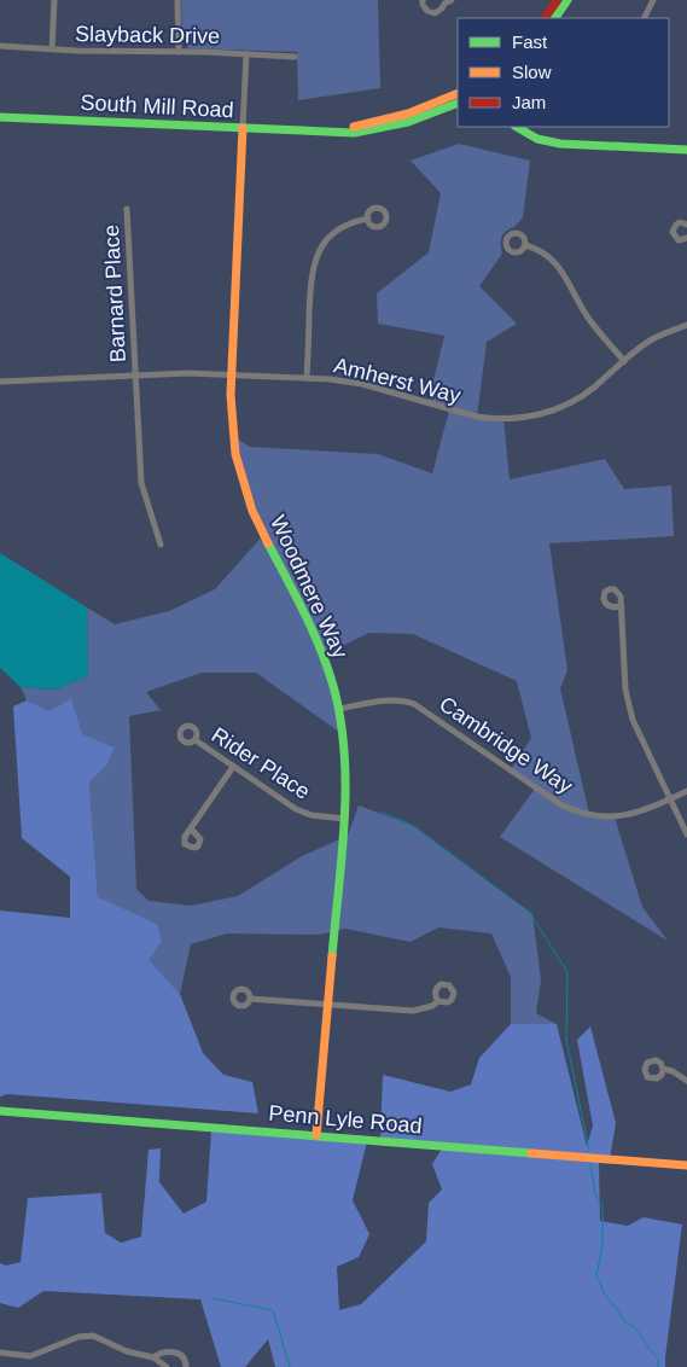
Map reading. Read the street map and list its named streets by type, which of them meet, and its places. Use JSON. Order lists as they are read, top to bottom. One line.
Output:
{"streets":{"street":["Slayback Drive","South Mill Road","Barnard Place","Amherst Way","Woodmere Way","Cambridge Way","Rider Place","Penn Lyle Road"]},"crossings":[["Slayback Drive","Woodmere Way"],["South Mill Road","Woodmere Way"],["Barnard Place","Amherst Way"],["Amherst Way","Woodmere Way"],["Woodmere Way","Cambridge Way"],["Woodmere Way","Rider Place"],["Woodmere Way","Penn Lyle Road"]],"legend":["Fast","Slow","Jam"]}
